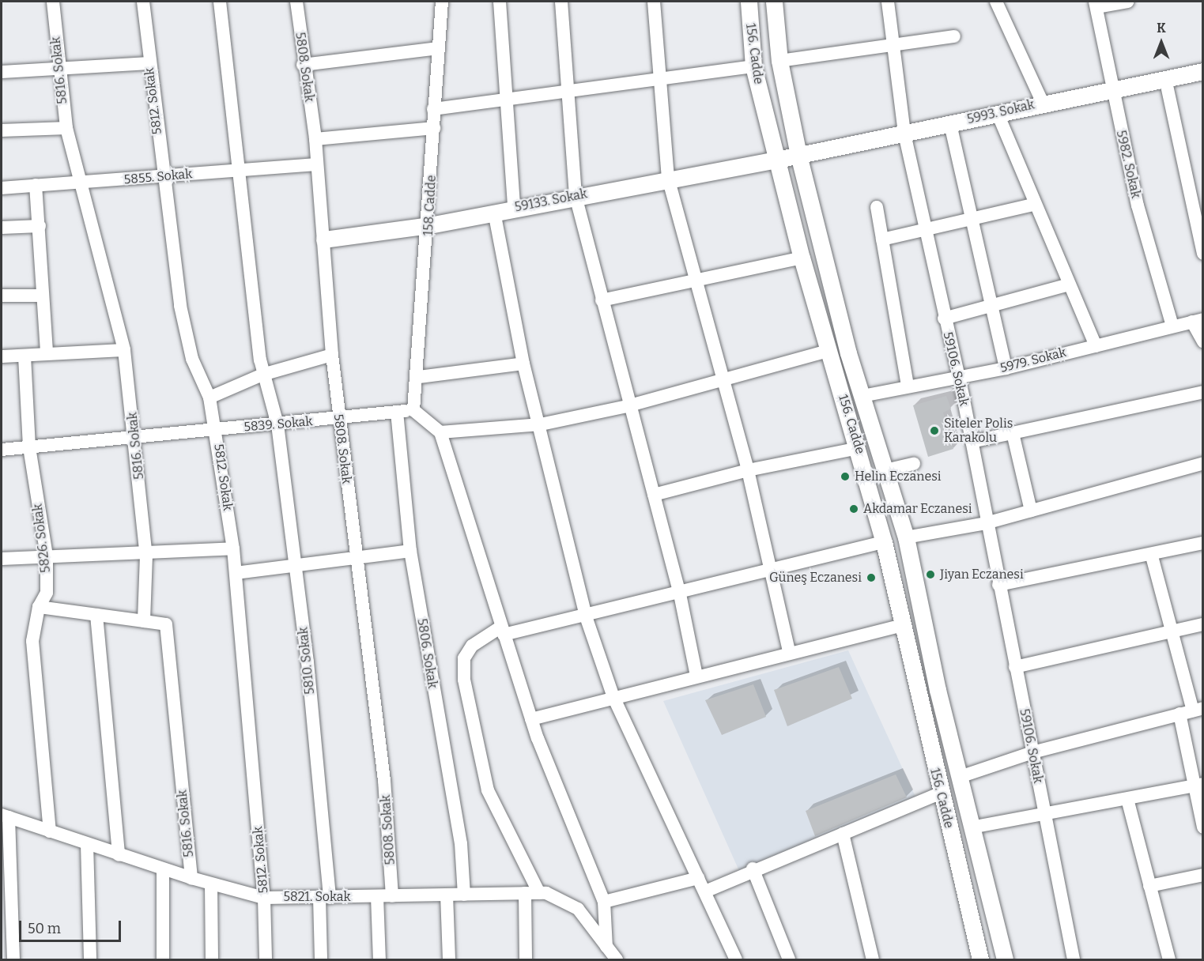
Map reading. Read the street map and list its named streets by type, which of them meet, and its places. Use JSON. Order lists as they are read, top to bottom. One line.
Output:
{"streets":{"street":["156. Cadde","5808. Sokak","5816. Sokak","5812. Sokak","5993. Sokak","5982. Sokak","5855. Sokak","59133. Sokak","158. Cadde","5979. Sokak","59106. Sokak","5839. Sokak","5826. Sokak","5806. Sokak","5810. Sokak","5821. Sokak"]},"crossings":[["156. Cadde","5993. Sokak"],["156. Cadde","59133. Sokak"],["156. Cadde","5979. Sokak"],["5808. Sokak","5855. Sokak"],["5808. Sokak","59133. Sokak"],["5808. Sokak","5839. Sokak"],["5808. Sokak","5821. Sokak"],["5816. Sokak","5855. Sokak"],["5816. Sokak","5839. Sokak"],["5816. Sokak","5821. Sokak"],["5812. Sokak","5855. Sokak"],["5812. Sokak","5839. Sokak"],["5812. Sokak","5821. Sokak"],["5993. Sokak","5982. Sokak"],["5993. Sokak","59133. Sokak"],["5993. Sokak","59106. Sokak"],["5982. Sokak","5979. Sokak"],["5855. Sokak","5810. Sokak"],["59133. Sokak","158. Cadde"],["158. Cadde","5839. Sokak"],["5979. Sokak","59106. Sokak"],["5839. Sokak","5826. Sokak"],["5839. Sokak","5806. Sokak"],["5839. Sokak","5810. Sokak"],["5826. Sokak","5821. Sokak"],["5806. Sokak","5821. Sokak"],["5810. Sokak","5821. Sokak"]],"places":["Siteler Polis Karakolu","Helin Eczanesi","Akdamar Eczanesi","Jiyan Eczanesi","Güneş Eczanesi"],"scale_bar":"50 m","north":"top"}
